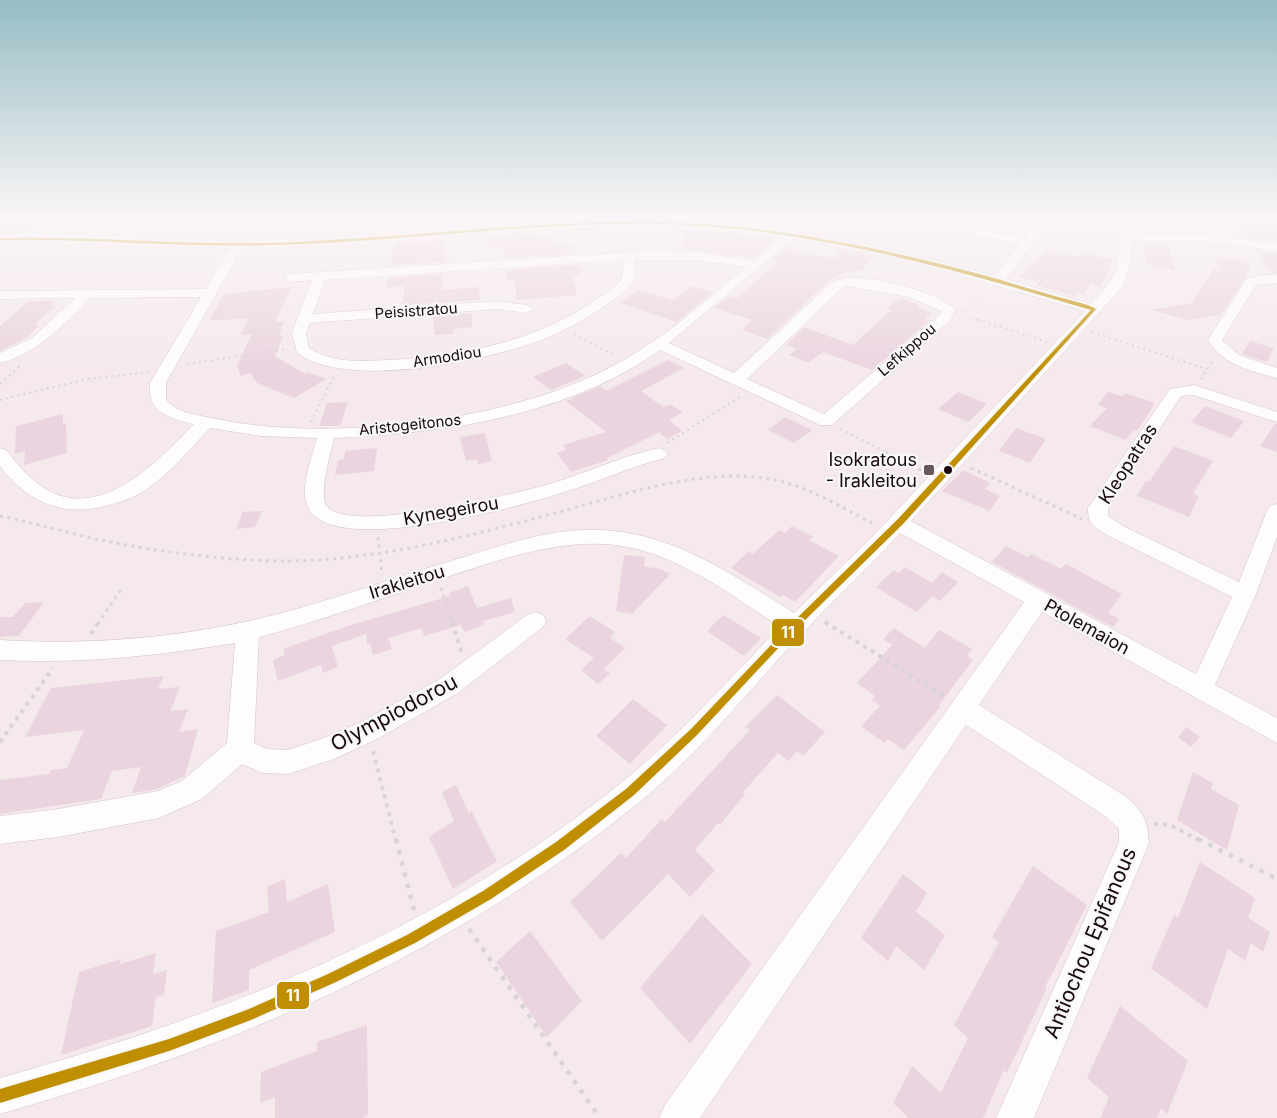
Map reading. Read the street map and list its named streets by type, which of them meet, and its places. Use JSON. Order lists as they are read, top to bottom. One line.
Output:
{"streets":{"street":["Peisistratou","Lefkippou","Armodiou","Aristogeitonos","Kleopatras","Kynegeirou","Irakleitou","Ptolemaion","Olympiodorou","Antiochou Epifanous"]},"crossings":[["Aristogeitonos","Kynegeirou"]],"places":{"transit":["Isokratous - Irakleitou"]},"lines":["transit line 11"]}
